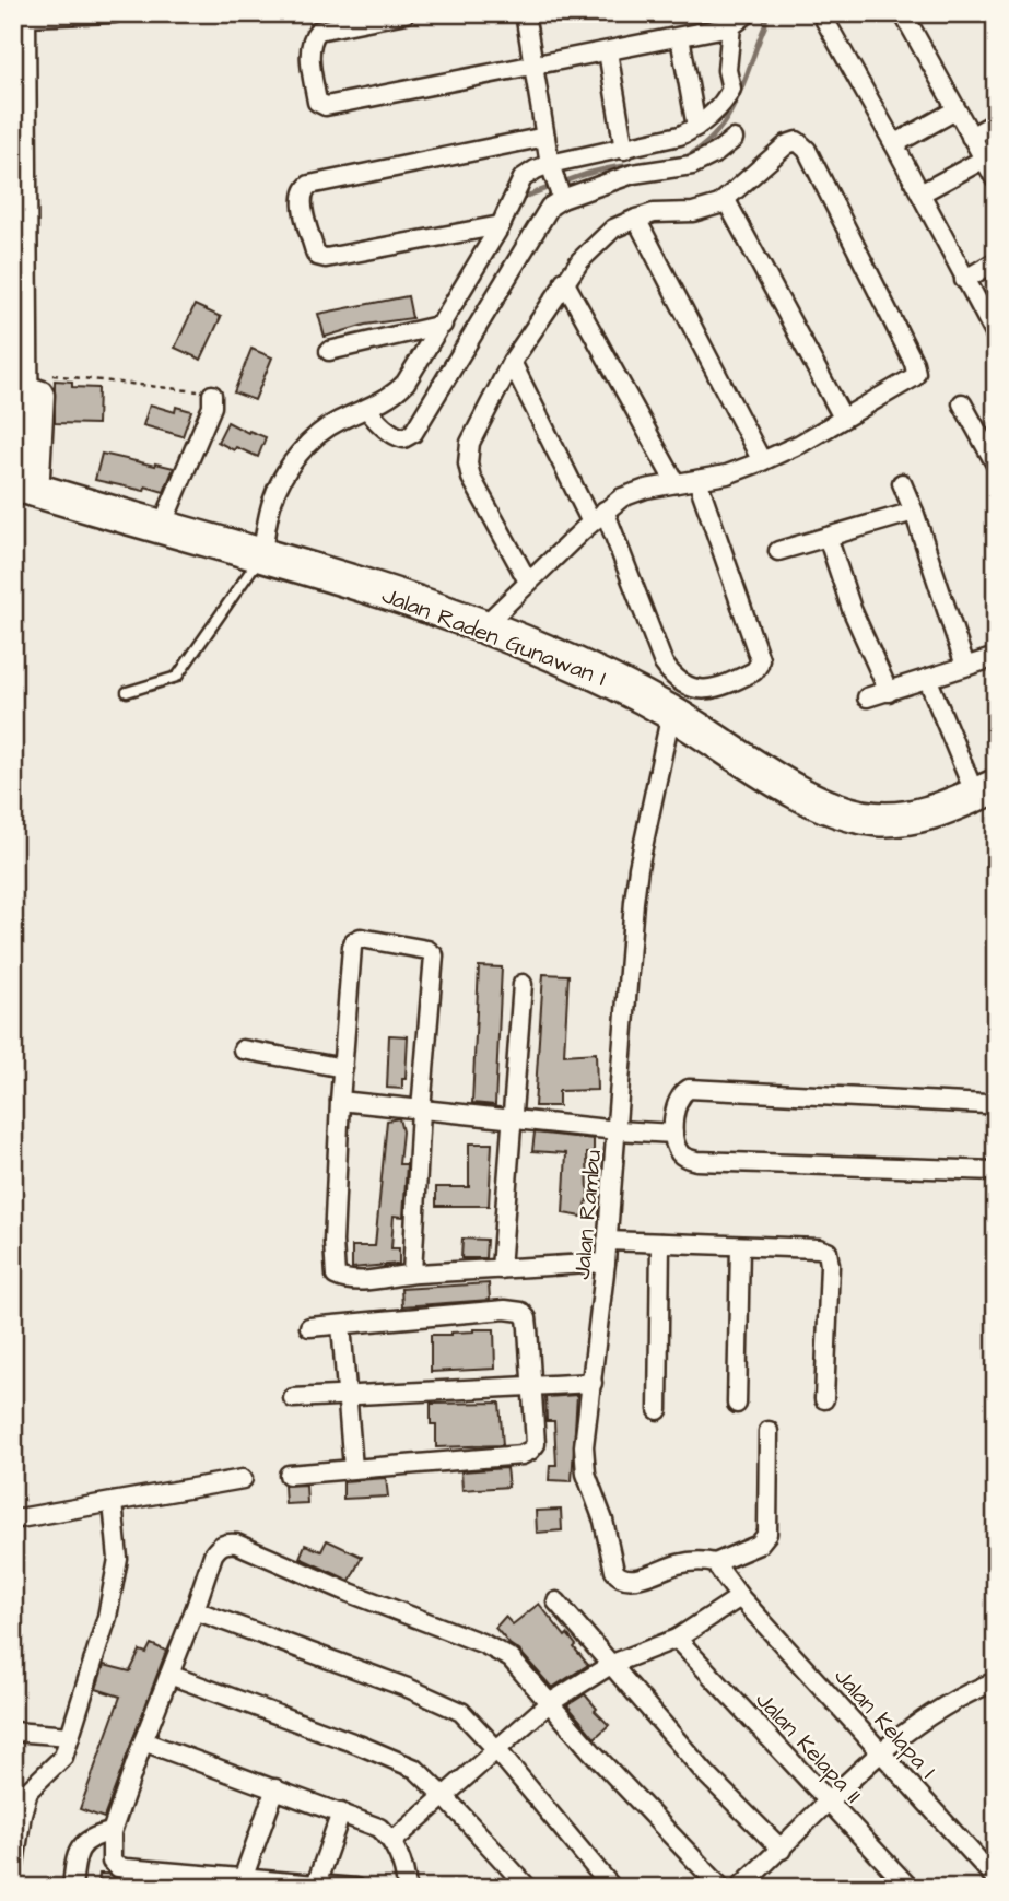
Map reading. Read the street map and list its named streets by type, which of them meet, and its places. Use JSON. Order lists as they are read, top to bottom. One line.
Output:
{"streets":{"highway":["Jalan Raden Gunawan I"],"street":["Jalan Rambu","Jalan Kelapa I","Jalan Kelapa II"]},"crossings":[["Jalan Raden Gunawan I","Jalan Rambu"]]}
